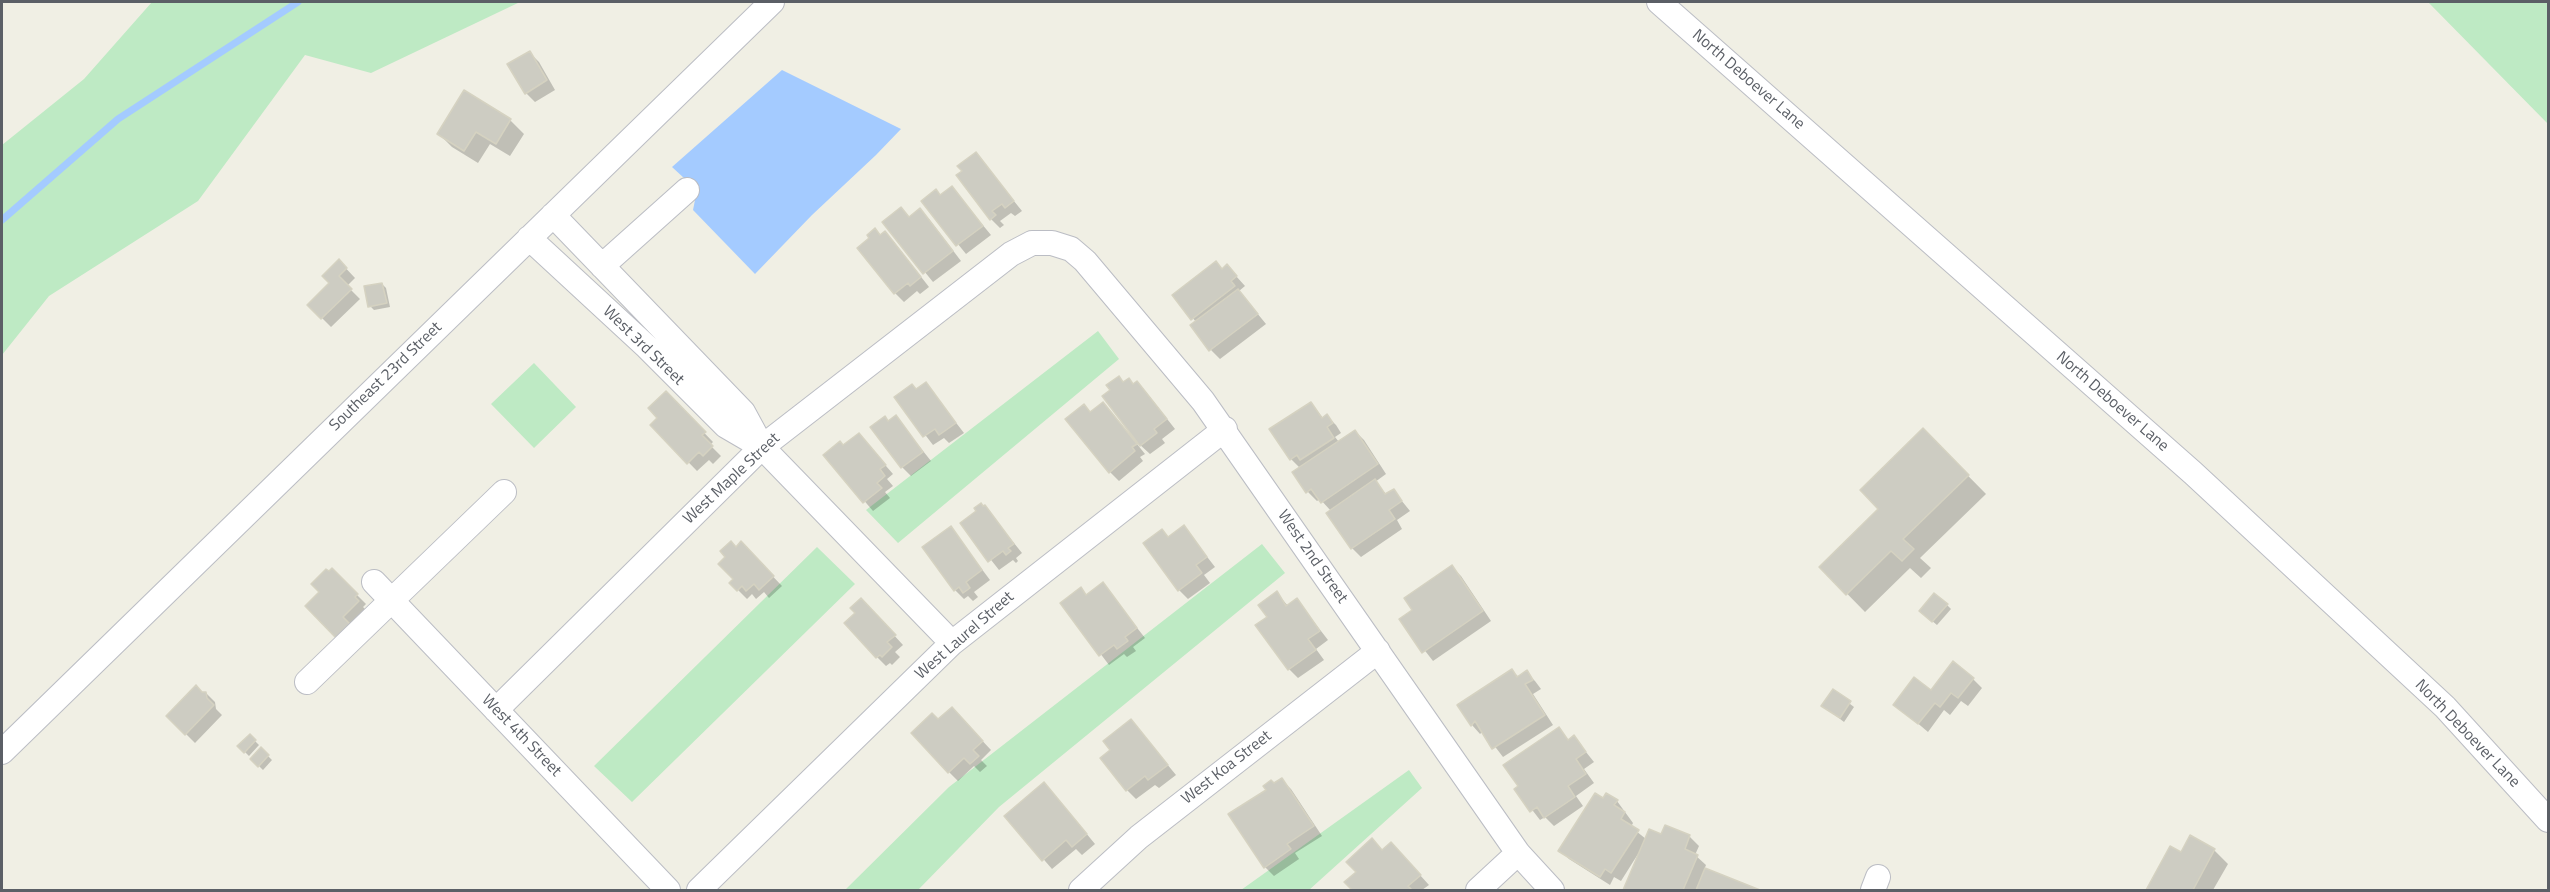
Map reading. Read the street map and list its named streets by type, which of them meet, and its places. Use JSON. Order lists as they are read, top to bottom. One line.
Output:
{"streets":{"street":["North Deboever Lane","West 3rd Street","Southeast 23rd Street","West Maple Street","West 2nd Street","West Laurel Street","West 4th Street","West Koa Street"]},"crossings":[["West 3rd Street","Southeast 23rd Street"],["West 3rd Street","West Maple Street"],["West 3rd Street","West Laurel Street"],["West Maple Street","West 2nd Street"],["West Maple Street","West 4th Street"],["West 2nd Street","West Laurel Street"],["West 2nd Street","West Koa Street"]]}
